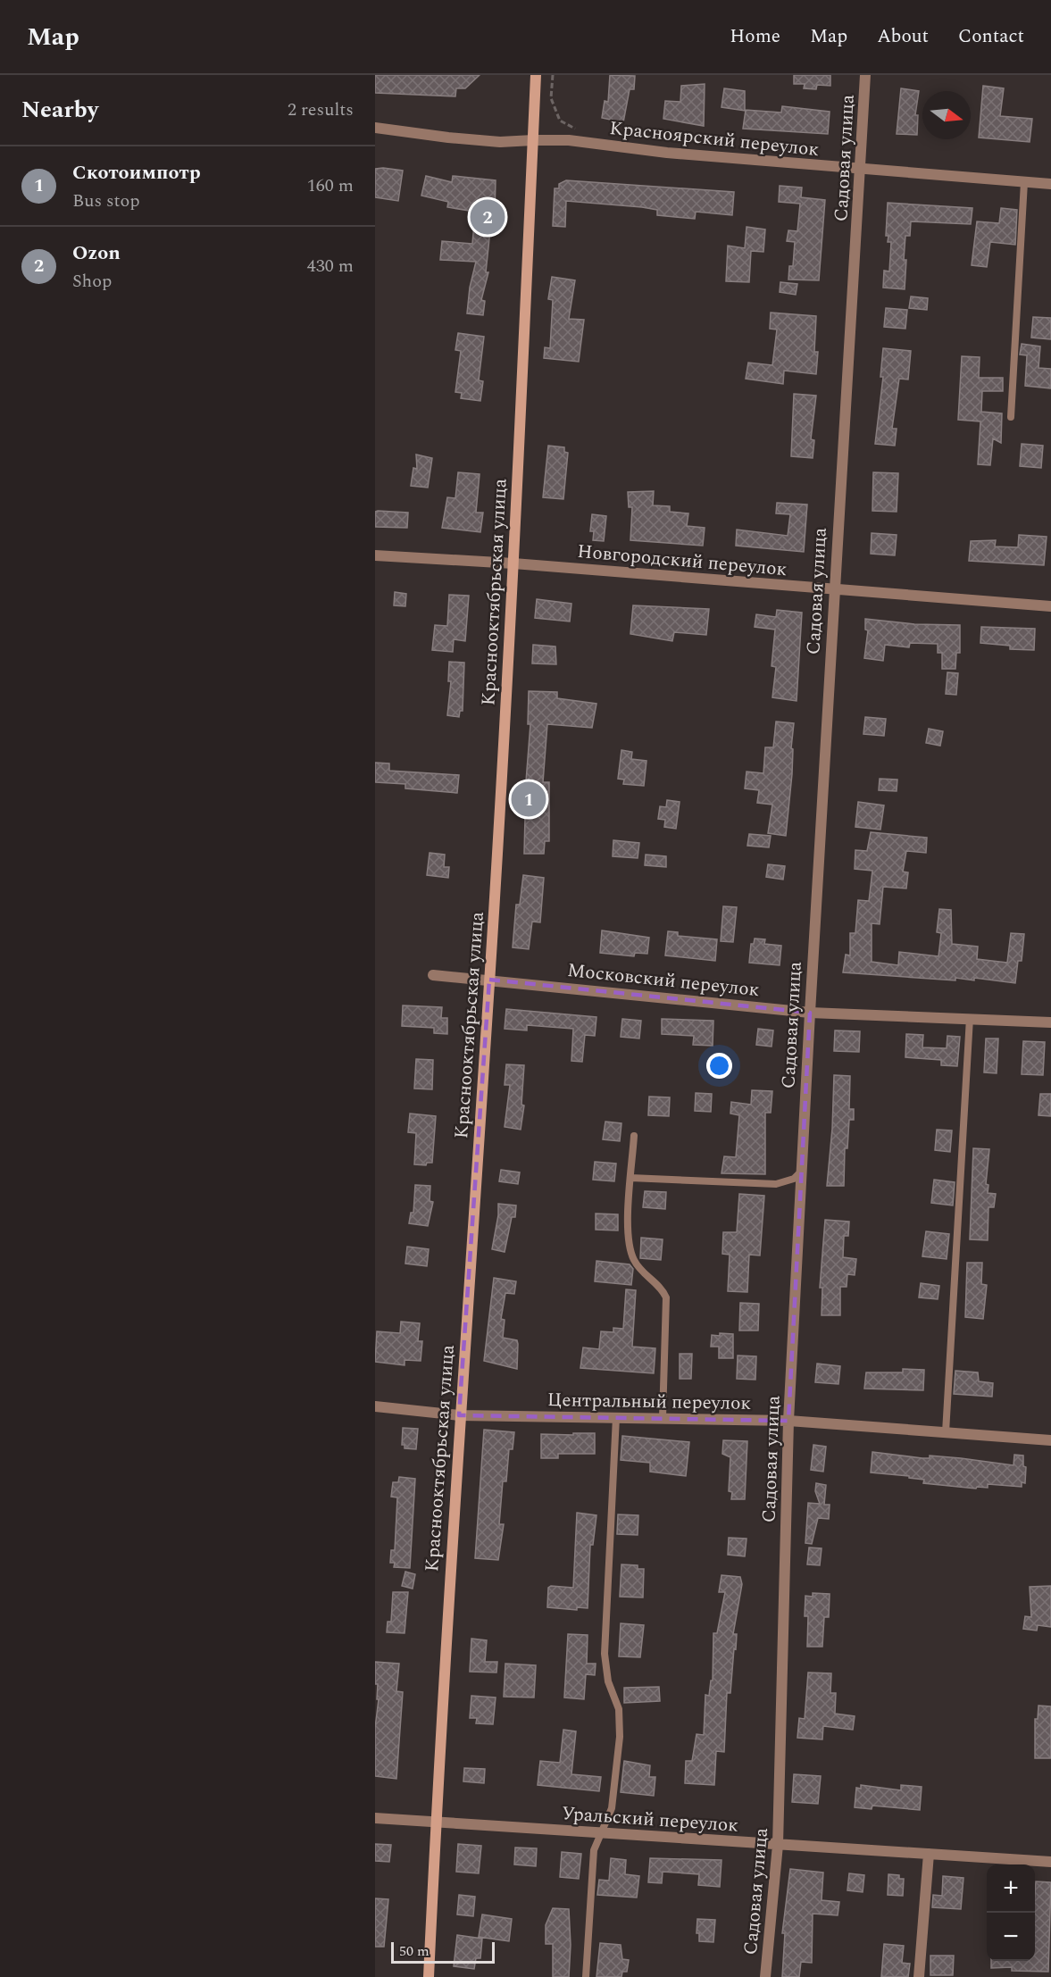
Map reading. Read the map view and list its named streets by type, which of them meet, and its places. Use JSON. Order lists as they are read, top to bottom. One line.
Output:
{"streets":{"main road":["Краснооктябрьская улица"],"street":["Красноярский переулок","Садовая улица","Новгородский переулок","Московский переулок","Центральный переулок","Уральский переулок"]},"crossings":[["Красноярский переулок","Садовая улица"],["Красноярский переулок","Краснооктябрьская улица"],["Садовая улица","Новгородский переулок"],["Садовая улица","Московский переулок"],["Садовая улица","Центральный переулок"],["Садовая улица","Уральский переулок"],["Новгородский переулок","Краснооктябрьская улица"],["Краснооктябрьская улица","Московский переулок"],["Краснооктябрьская улица","Центральный переулок"],["Краснооктябрьская улица","Уральский переулок"]],"scale_bar":"50 m","north":"right","page":{"header":"Map","nav":["Home","Map","About","Contact"],"heading":["Nearby","2 results"],"list":[{"mark":"1","name":"Скотоимпотр","note":"Bus stop","value":"160 m"},{"mark":"2","name":"Ozon","note":"Shop","value":"430 m"}],"pins":["2","1"],"map_buttons":["+","−"],"scale":"50 m"}}
